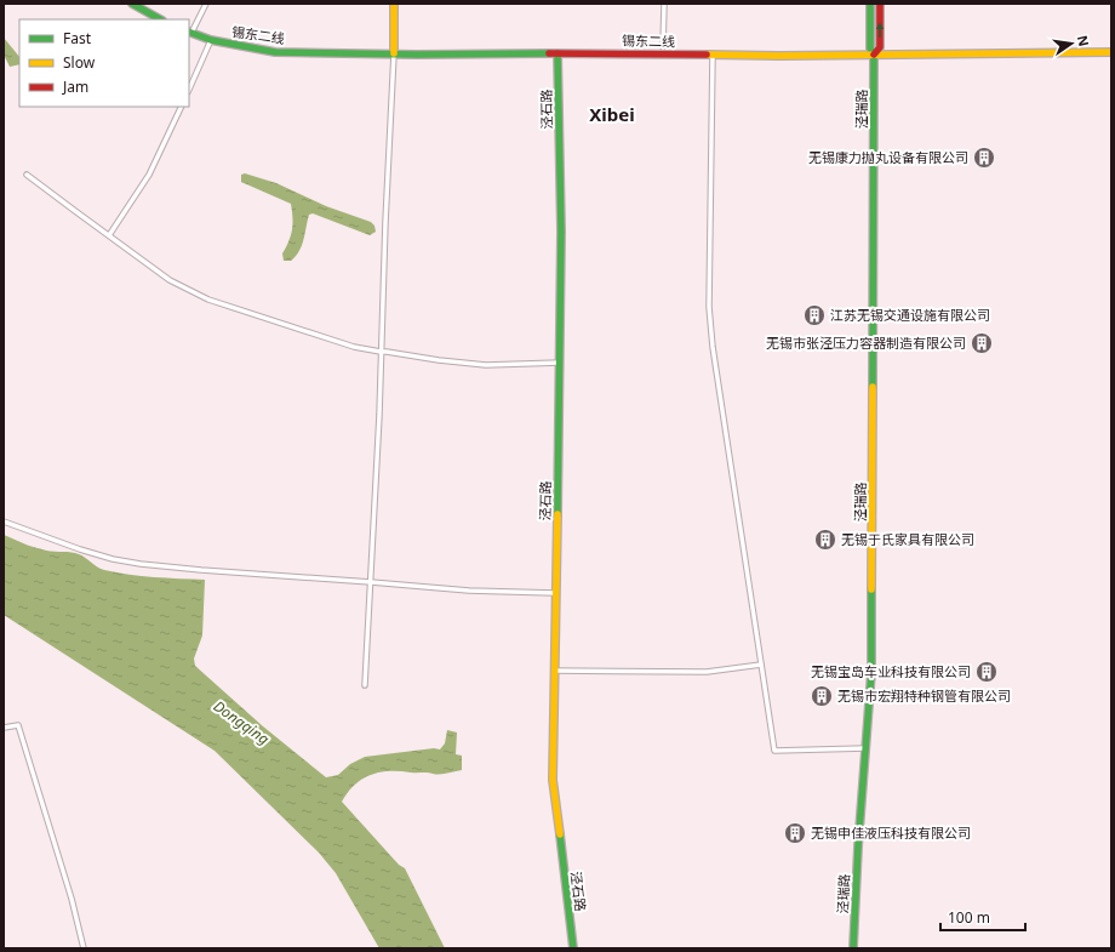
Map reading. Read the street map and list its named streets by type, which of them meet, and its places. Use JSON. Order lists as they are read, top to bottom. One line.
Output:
{"streets":{"street":["锡东二线","泾石路","泾瑞路"]},"crossings":[["锡东二线","泾石路"],["锡东二线","泾瑞路"]],"districts":["Xibei"],"water":["Dongqing"],"places":{"building":["无锡康力抛丸设备有限公司","江苏无锡交通设施有限公司","无锡市张泾压力容器制造有限公司","无锡于氏家具有限公司","无锡宝岛车业科技有限公司","无锡市宏翔特种钢管有限公司","无锡申佳液压科技有限公司"]},"legend":["Fast","Slow","Jam"],"scale_bar":"100 m","north":"right"}
